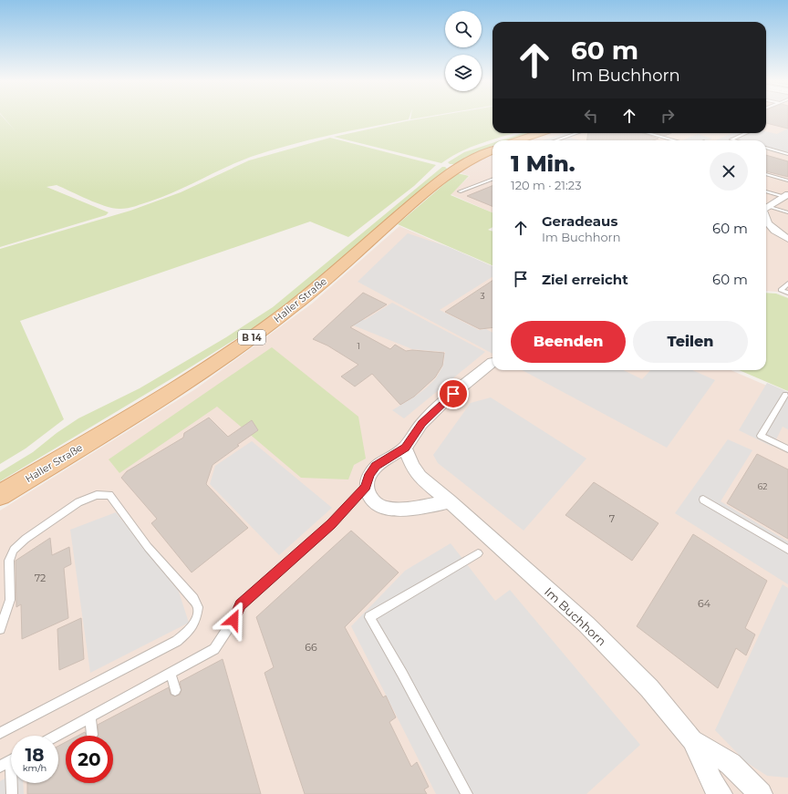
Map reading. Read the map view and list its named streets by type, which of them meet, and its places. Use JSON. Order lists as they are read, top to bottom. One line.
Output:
{"streets":{"main road":["Haller Straße","B 14"],"street":["Im Buchhorn"]},"house_numbers":["3","1","62","7","72","64","66"],"page":{"turn":["60 m","Im Buchhorn"],"heading":["1 Min.","120 m · 21:23"],"list":[{"name":"Geradeaus","note":"Im Buchhorn","value":"60 m"},{"name":"Ziel erreicht","value":"60 m"}],"buttons":["Beenden","Teilen"],"speed":"18 km/h","limit":"20"}}
